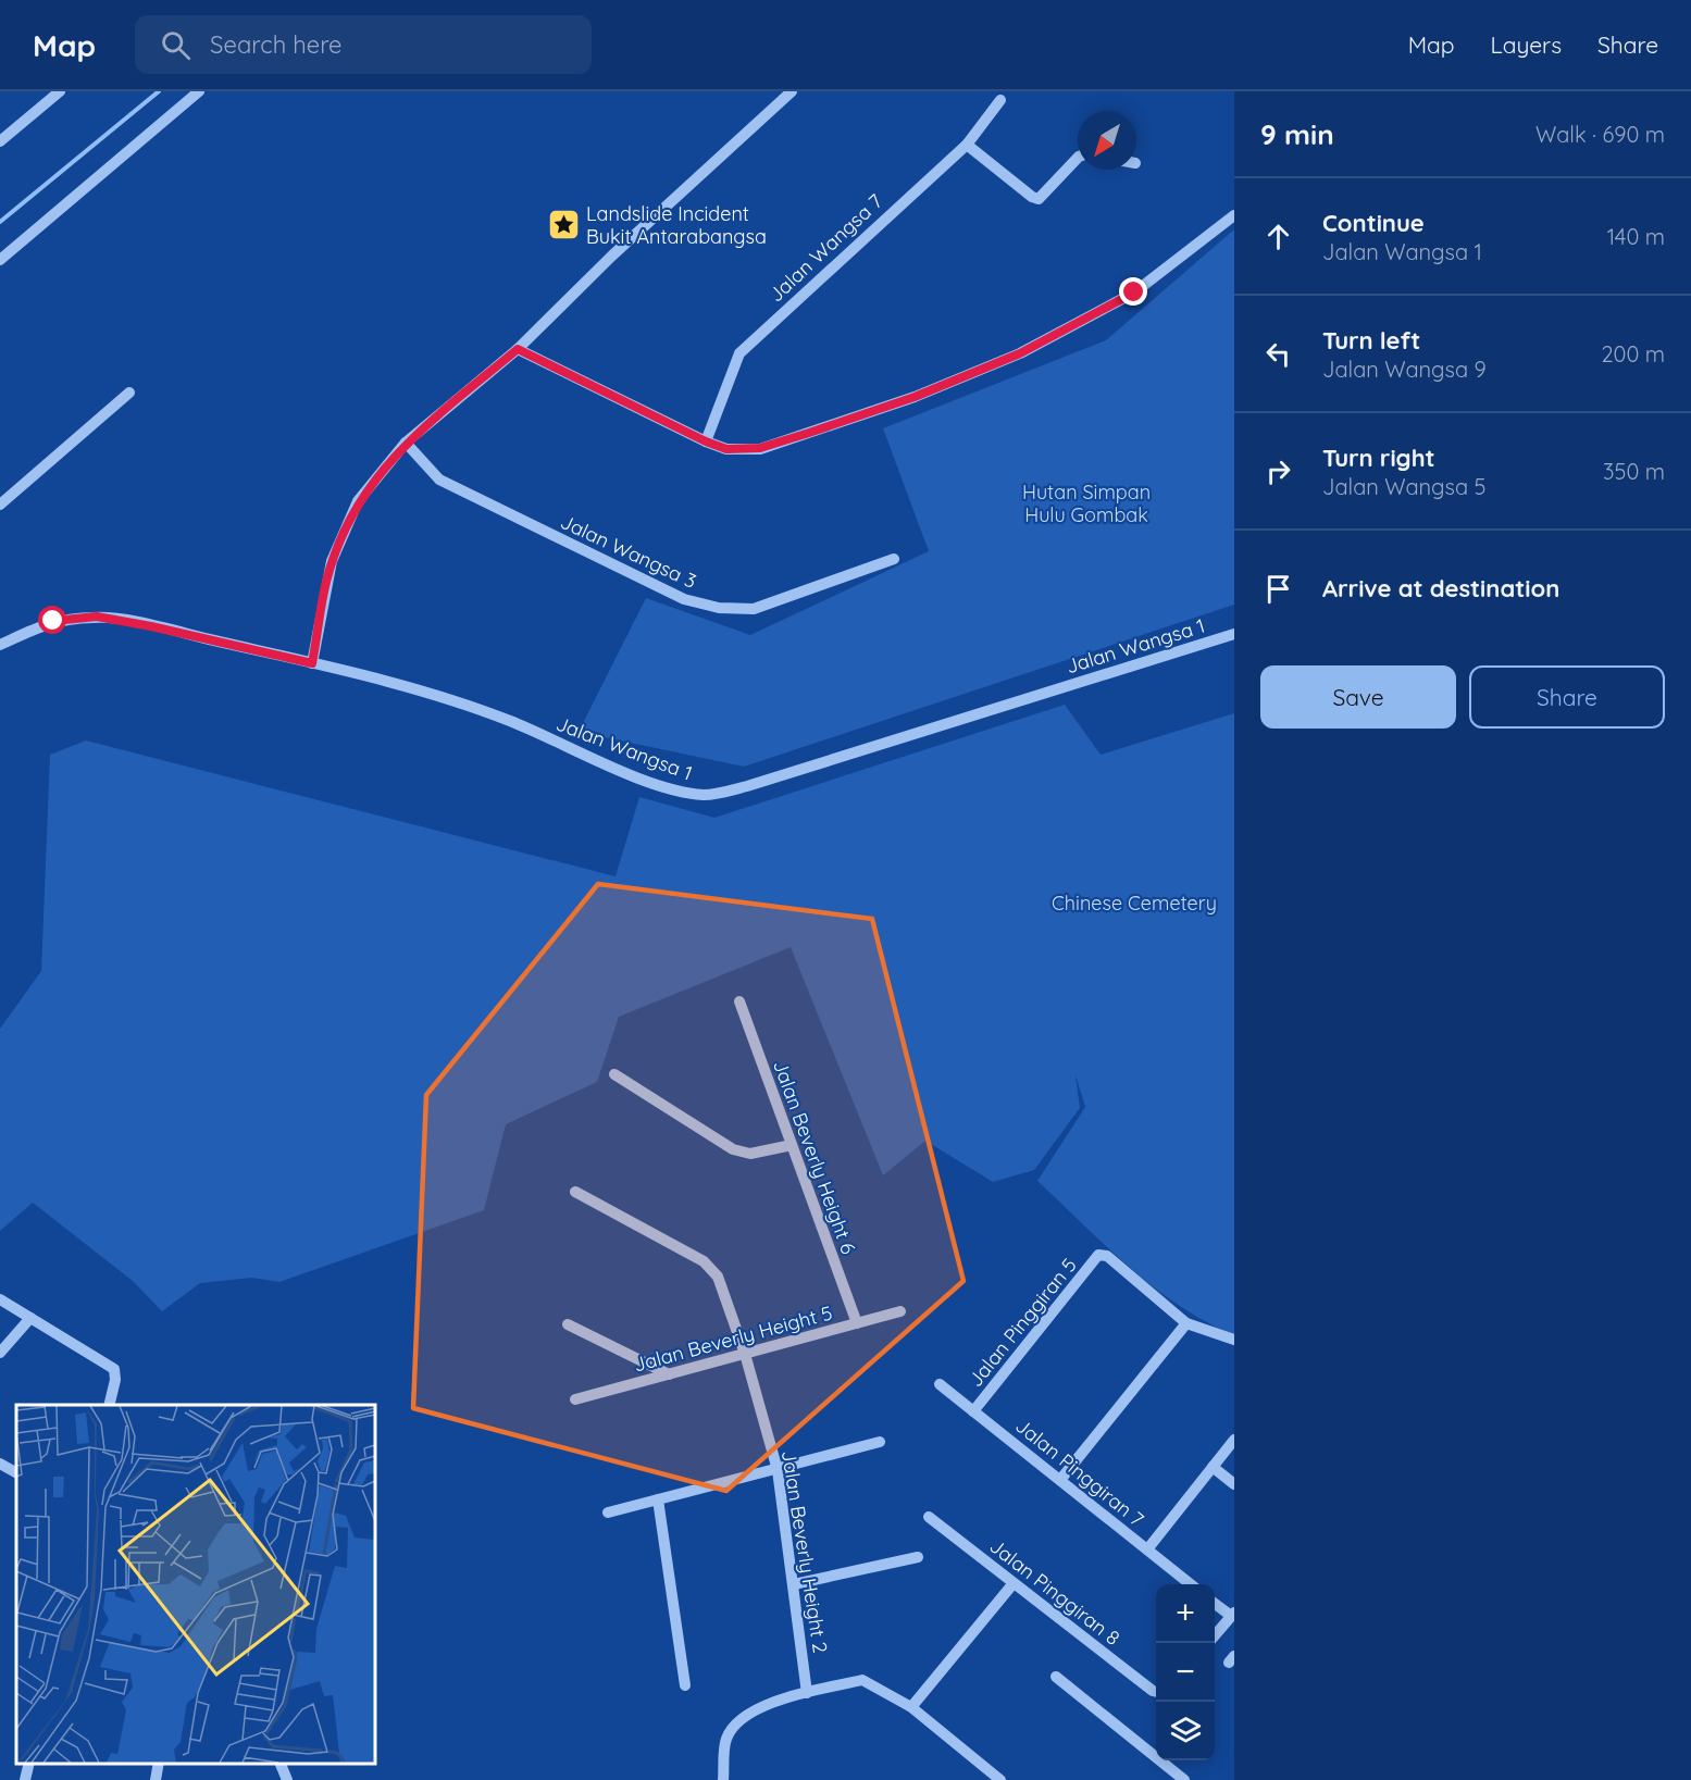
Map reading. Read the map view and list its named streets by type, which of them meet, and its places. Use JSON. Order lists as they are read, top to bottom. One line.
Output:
{"streets":{"street":["Jalan Wangsa 7","Jalan Wangsa 3","Jalan Wangsa 1","Jalan Beverly Height 6","Jalan Pinggiran 5","Jalan Beverly Height 5","Jalan Pinggiran 7","Jalan Beverly Height 2","Jalan Pinggiran 8"]},"crossings":[["Jalan Beverly Height 6","Jalan Beverly Height 5"],["Jalan Pinggiran 5","Jalan Pinggiran 7"],["Jalan Beverly Height 5","Jalan Beverly Height 2"]],"parks":["Hutan Simpan Hulu Gombak","Chinese Cemetery"],"places":{"place":["Landslide Incident Bukit Antarabangsa"]},"north":"bottom left","page":{"header":"Map","search":"Search here","nav":["Map","Layers","Share"],"heading":["9 min","Walk · 690 m"],"list":[["Continue","Jalan Wangsa 1","140 m"],["Turn left","Jalan Wangsa 9","200 m"],["Turn right","Jalan Wangsa 5","350 m"],"Arrive at destination"],"buttons":["Save","Share"],"map_buttons":["+","−"]}}
